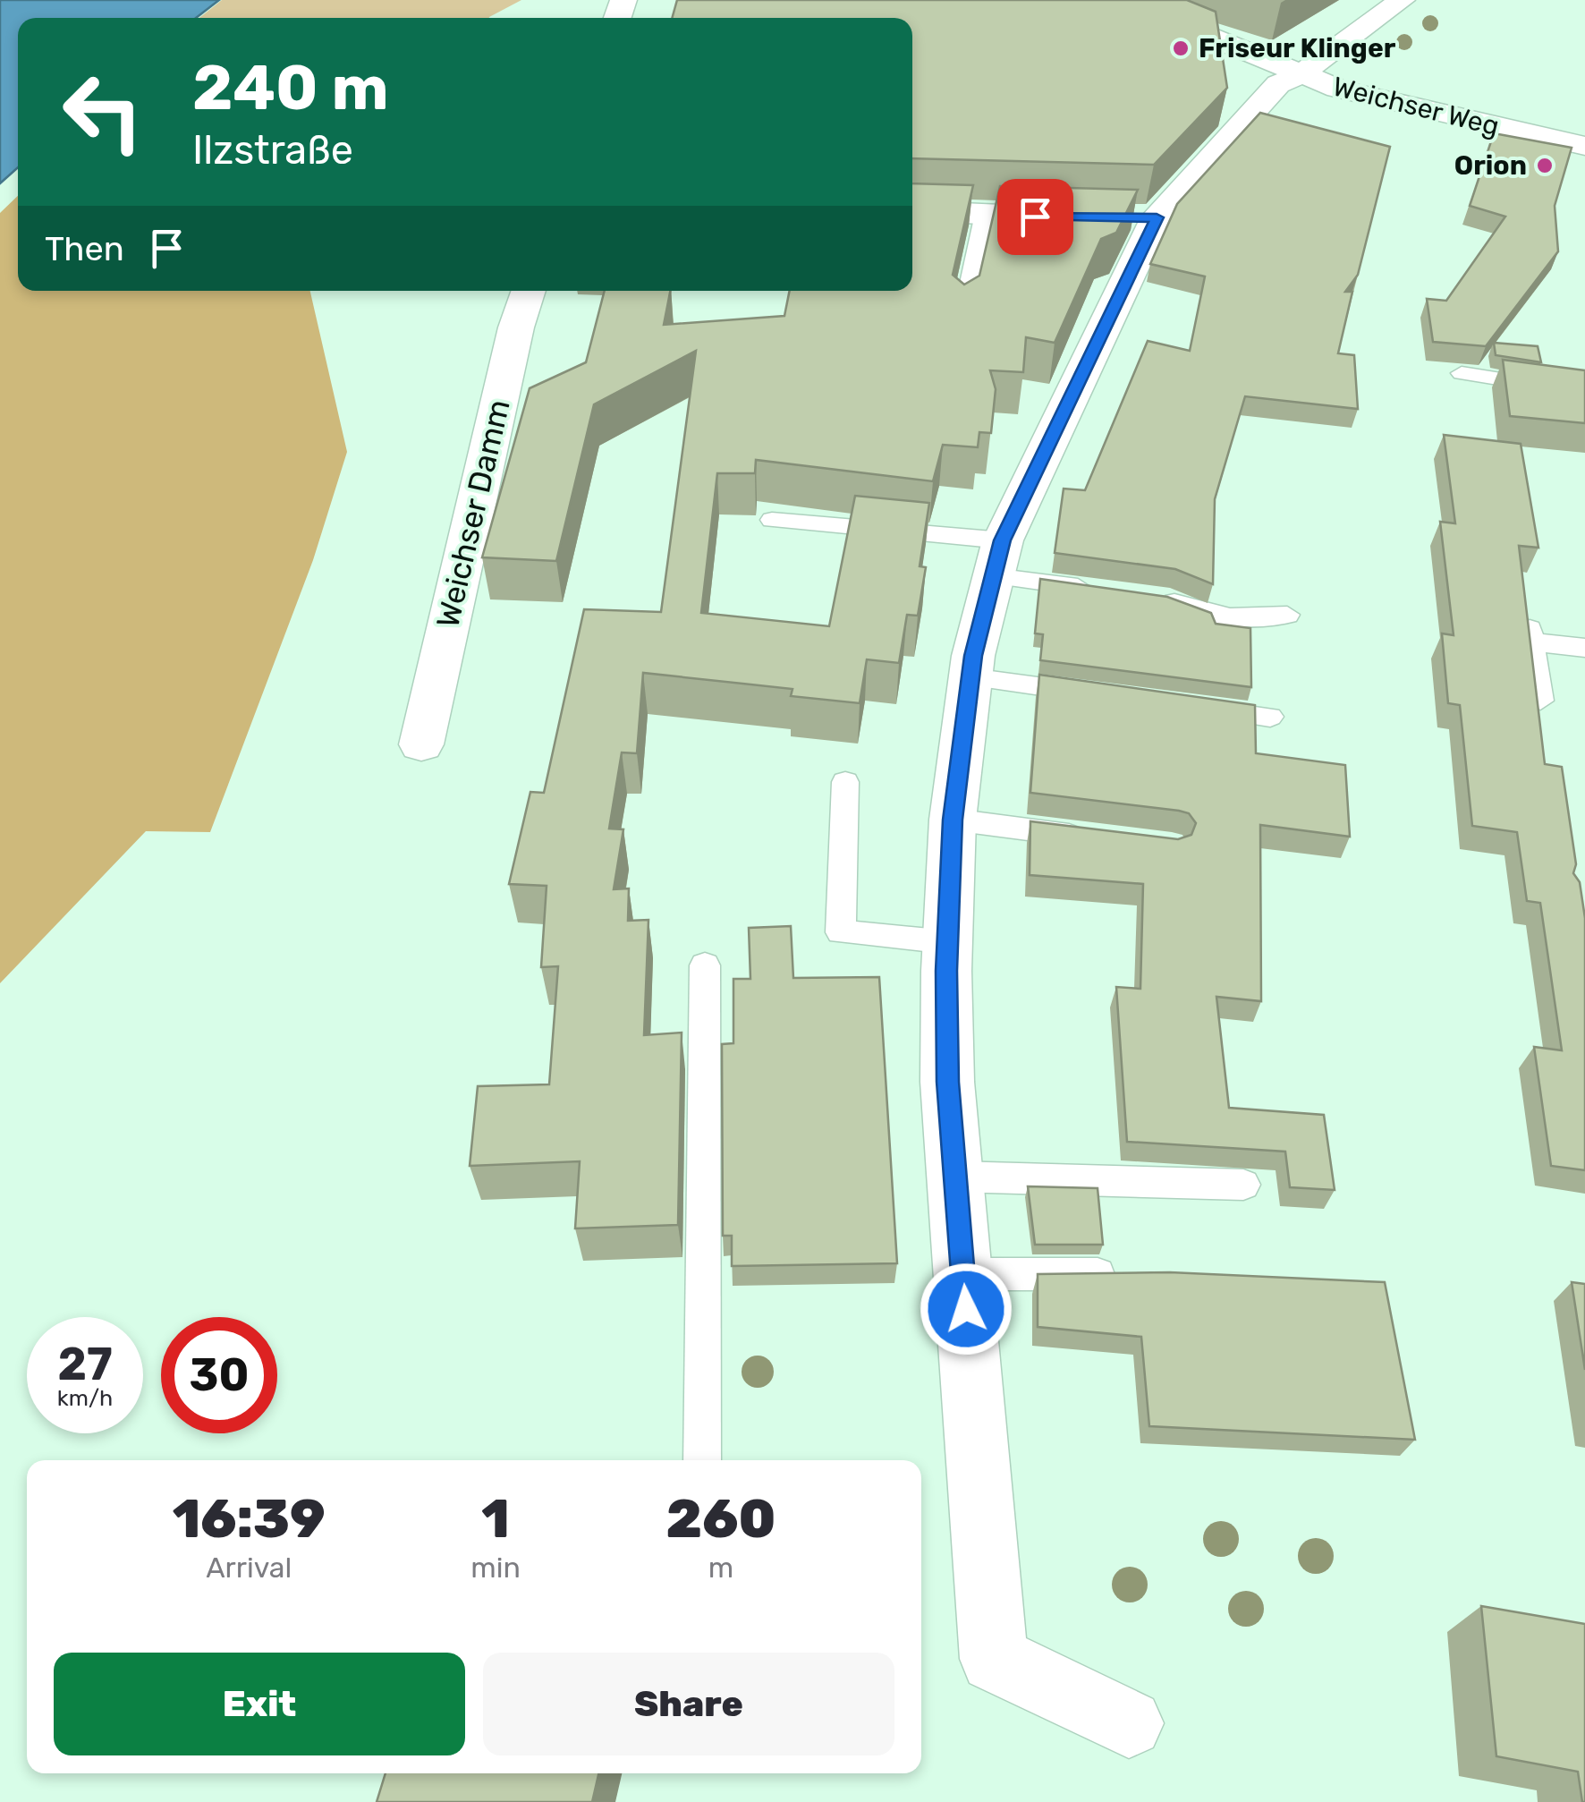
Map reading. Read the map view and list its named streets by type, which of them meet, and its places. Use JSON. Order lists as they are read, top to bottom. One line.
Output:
{"streets":{"street":["Weichser Weg","Weichser Damm"]},"places":["Friseur Klinger","Orion"],"page":{"turn":["240 m","Ilzstraße"],"then":"Then","speed":"27 km/h","limit":"30","eta":["16:39","Arrival","1","min","260","m"],"buttons":["Exit","Share"]}}
